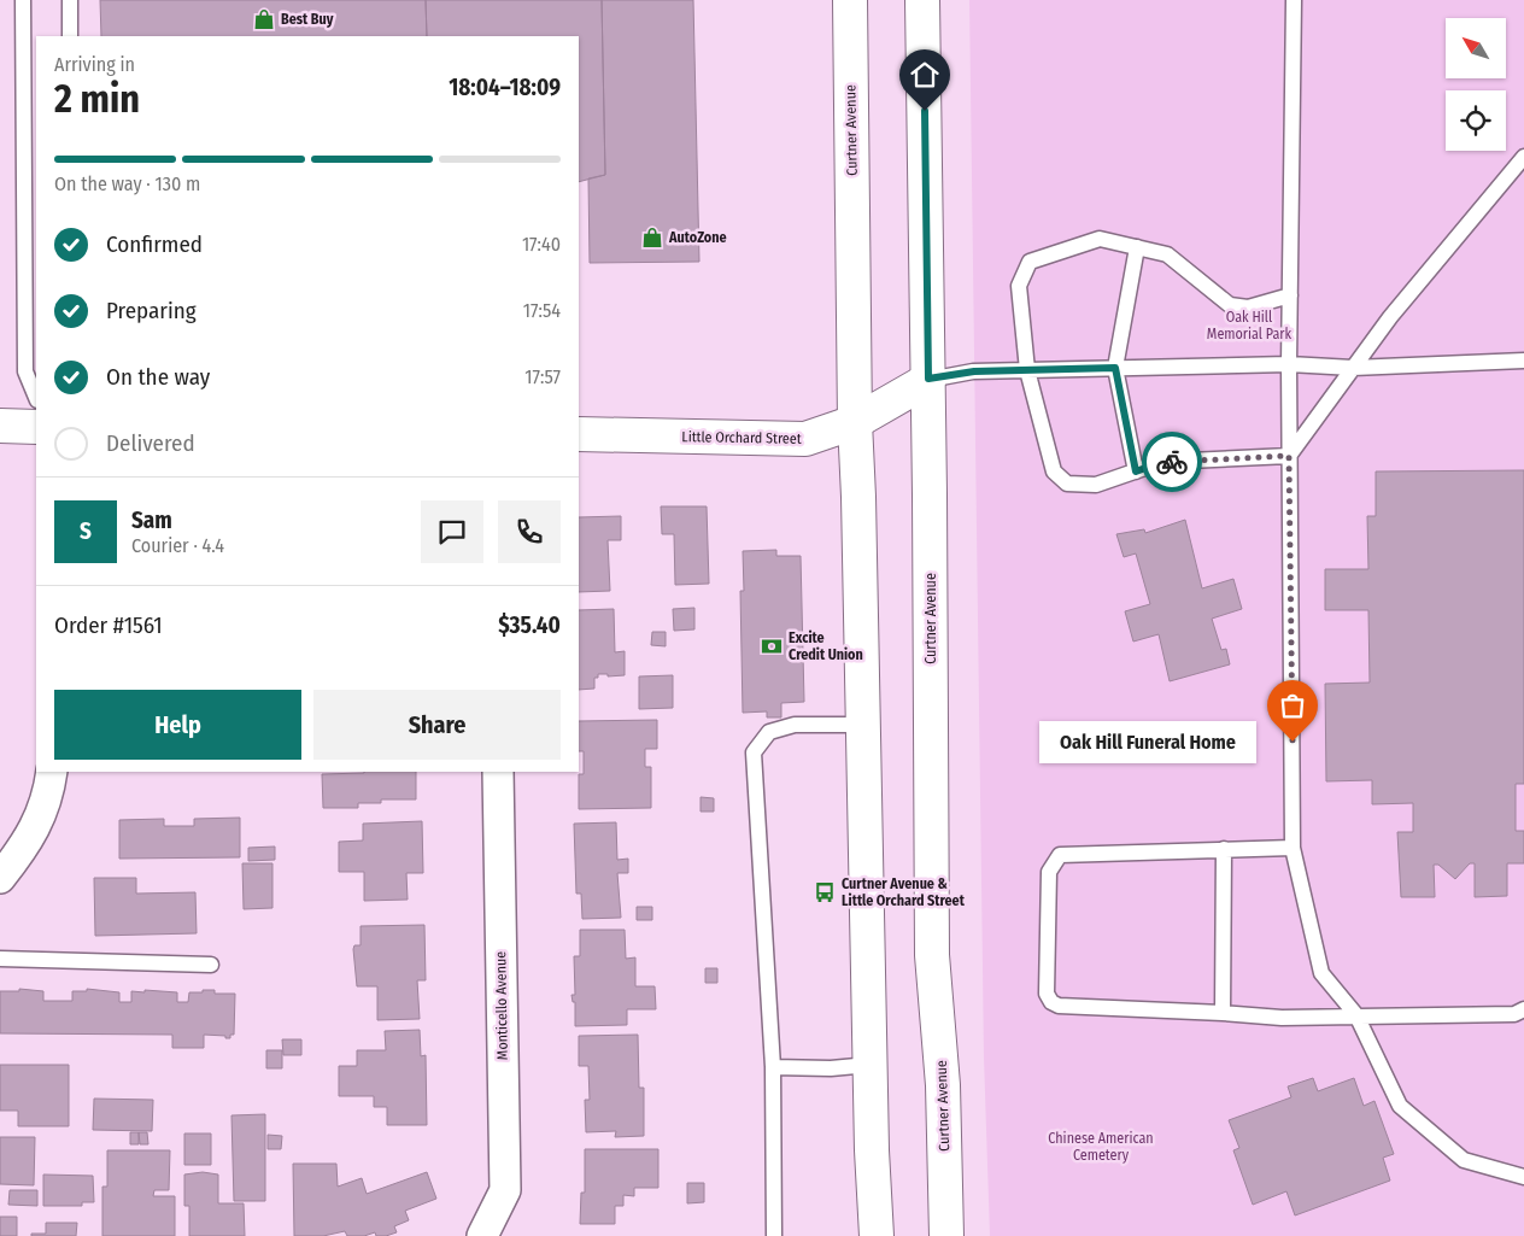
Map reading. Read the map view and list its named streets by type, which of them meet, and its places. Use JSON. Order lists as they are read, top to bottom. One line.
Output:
{"streets":{"main road":["Curtner Avenue","Little Orchard Street"],"street":["Monticello Avenue"]},"crossings":[["Curtner Avenue","Little Orchard Street"]],"parks":["Oak Hill Memorial Park","Chinese American Cemetery"],"places":{"shop":["Best Buy","AutoZone"],"bank":["Excite Credit Union"],"other":["Oak Hill Funeral Home"],"bus stop":["Curtner Avenue & Little Orchard Street"]},"north":"top left","page":{"heading":["2 min","Arriving in","18:04–18:09"],"panel":["Sam","Courier · 4.4","Order #1561","$35.40"],"bar":"On the way · 130 m","list":[["Confirmed","17:40"],["Preparing","17:54"],["On the way","17:57"],"Delivered"],"round":"S","buttons":["Help","Share"],"bubble":"Oak Hill Funeral Home"}}
